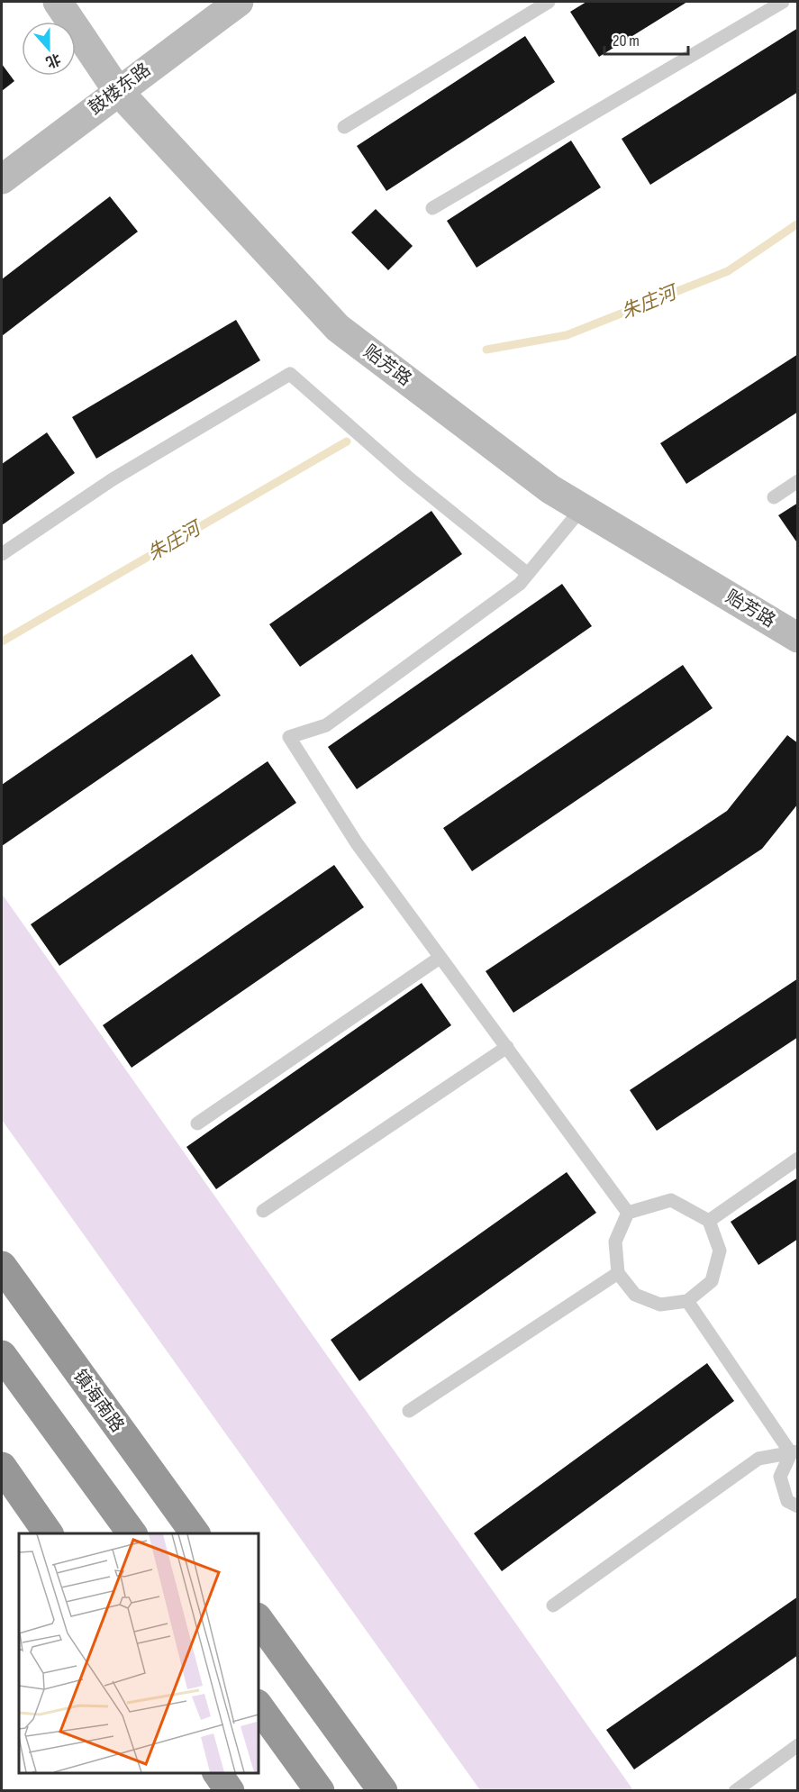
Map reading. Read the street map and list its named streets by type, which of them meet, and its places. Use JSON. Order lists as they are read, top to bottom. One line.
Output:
{"streets":{"highway":["镇海南路"],"street":["鼓楼东路","贻芳路"]},"crossings":[["鼓楼东路","贻芳路"]],"water":["朱庄河"],"scale_bar":"20 m","north":"bottom"}
